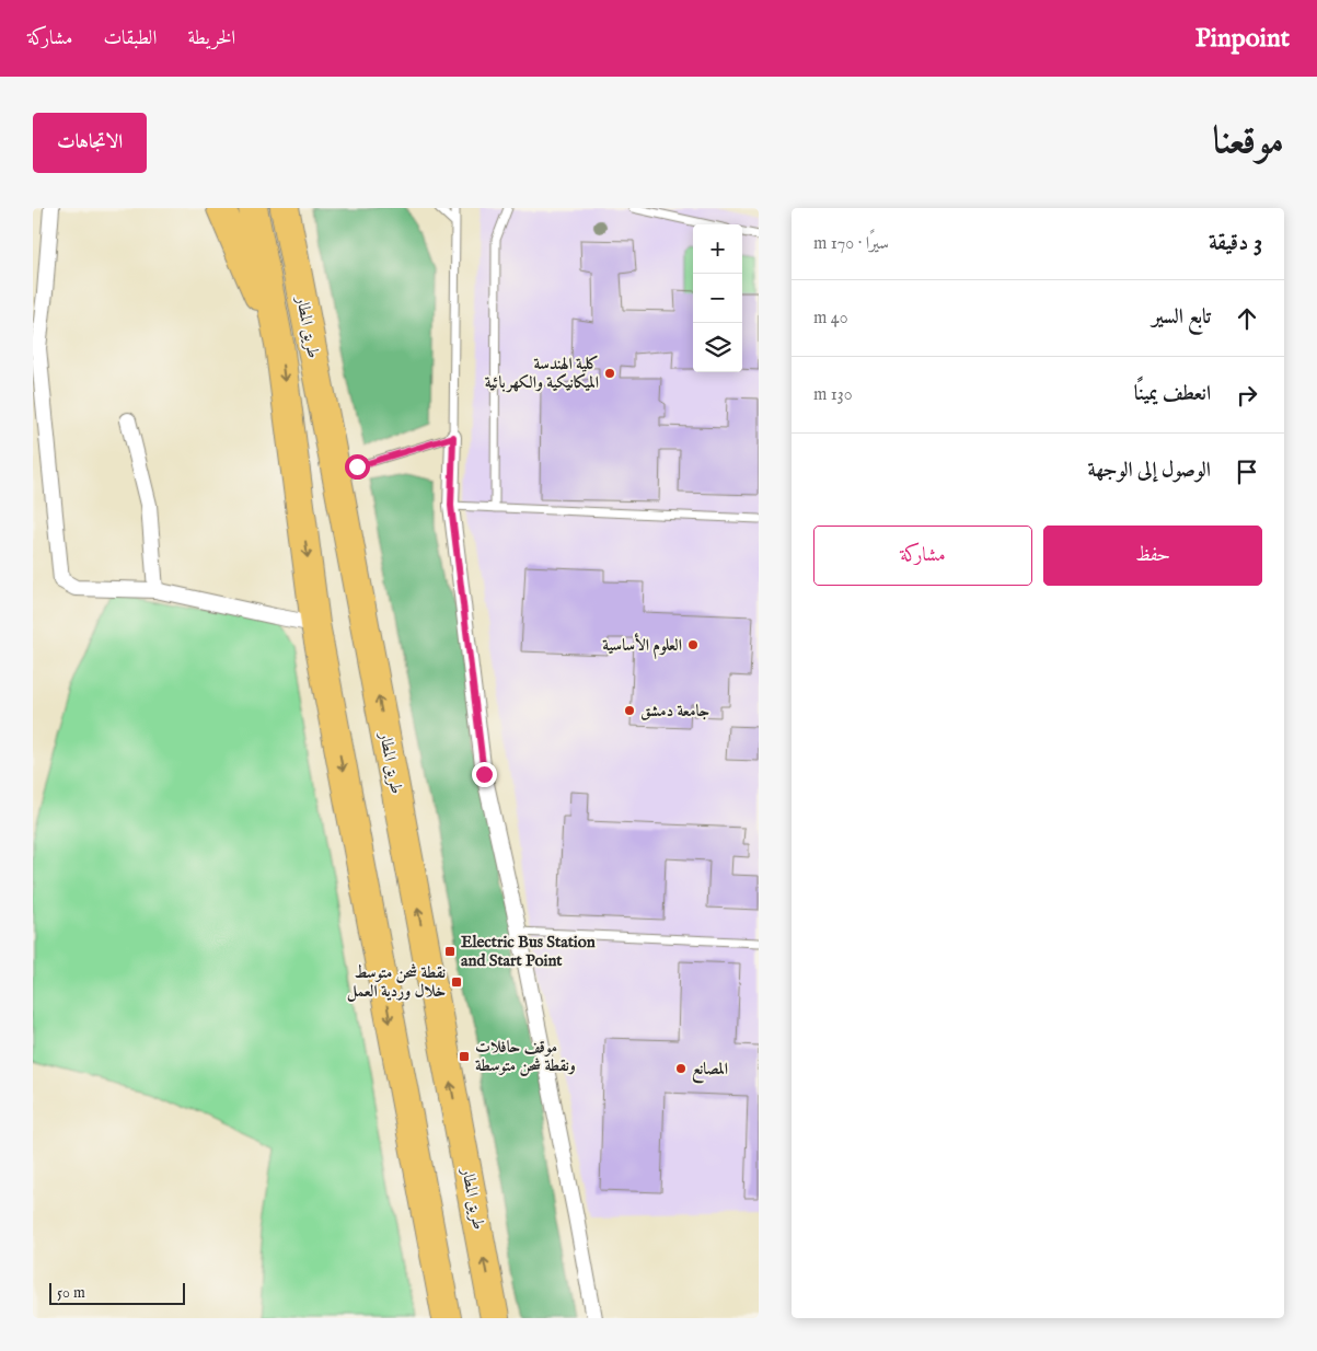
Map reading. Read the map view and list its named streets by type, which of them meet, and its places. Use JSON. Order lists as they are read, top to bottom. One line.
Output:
{"streets":{"highway":["طريق المطار"]},"places":{"other":["كلية الهندسة الميكانيكية والكهربائية","العلوم الأساسية","جامعة دمشق","المصانع"],"transit":["Electric Bus Station and Start Point","نقطة شحن متوسط خلال وردية العمل","موقف حافلات ونقطة شحن متوسطة"]},"scale_bar":"50 m","page":{"header":"Pinpoint","nav":["الخريطة","الطبقات","مشاركة"],"title":"موقعنا","buttons":["الاتجاهات",["حفظ","مشاركة"]],"heading":["3 دقيقة","سيرًا · 170 m"],"map_buttons":["+","−"],"list":[["تابع السير","40 m"],["انعطف يمينًا","130 m"],"الوصول إلى الوجهة"],"scale":"50 m"}}
